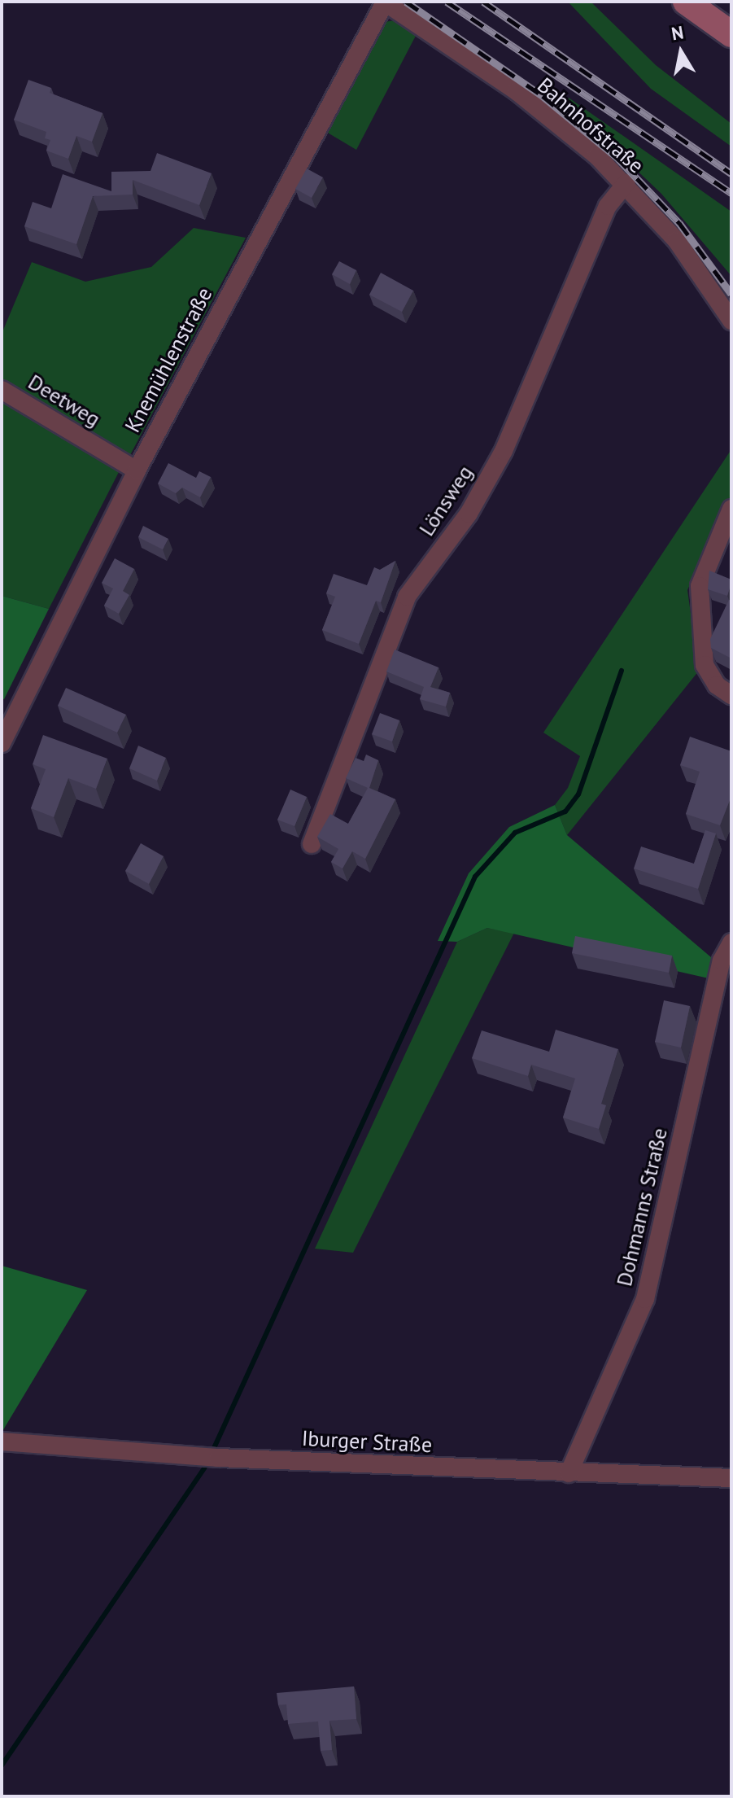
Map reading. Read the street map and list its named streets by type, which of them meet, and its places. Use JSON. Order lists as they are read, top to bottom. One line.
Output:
{"streets":{"street":["Bahnhofstraße","Knemühlenstraße","Deetweg","Lönsweg","Dohmanns Straße","Iburger Straße"]},"crossings":[["Bahnhofstraße","Knemühlenstraße"],["Bahnhofstraße","Lönsweg"],["Knemühlenstraße","Deetweg"],["Dohmanns Straße","Iburger Straße"]],"north":"top"}
